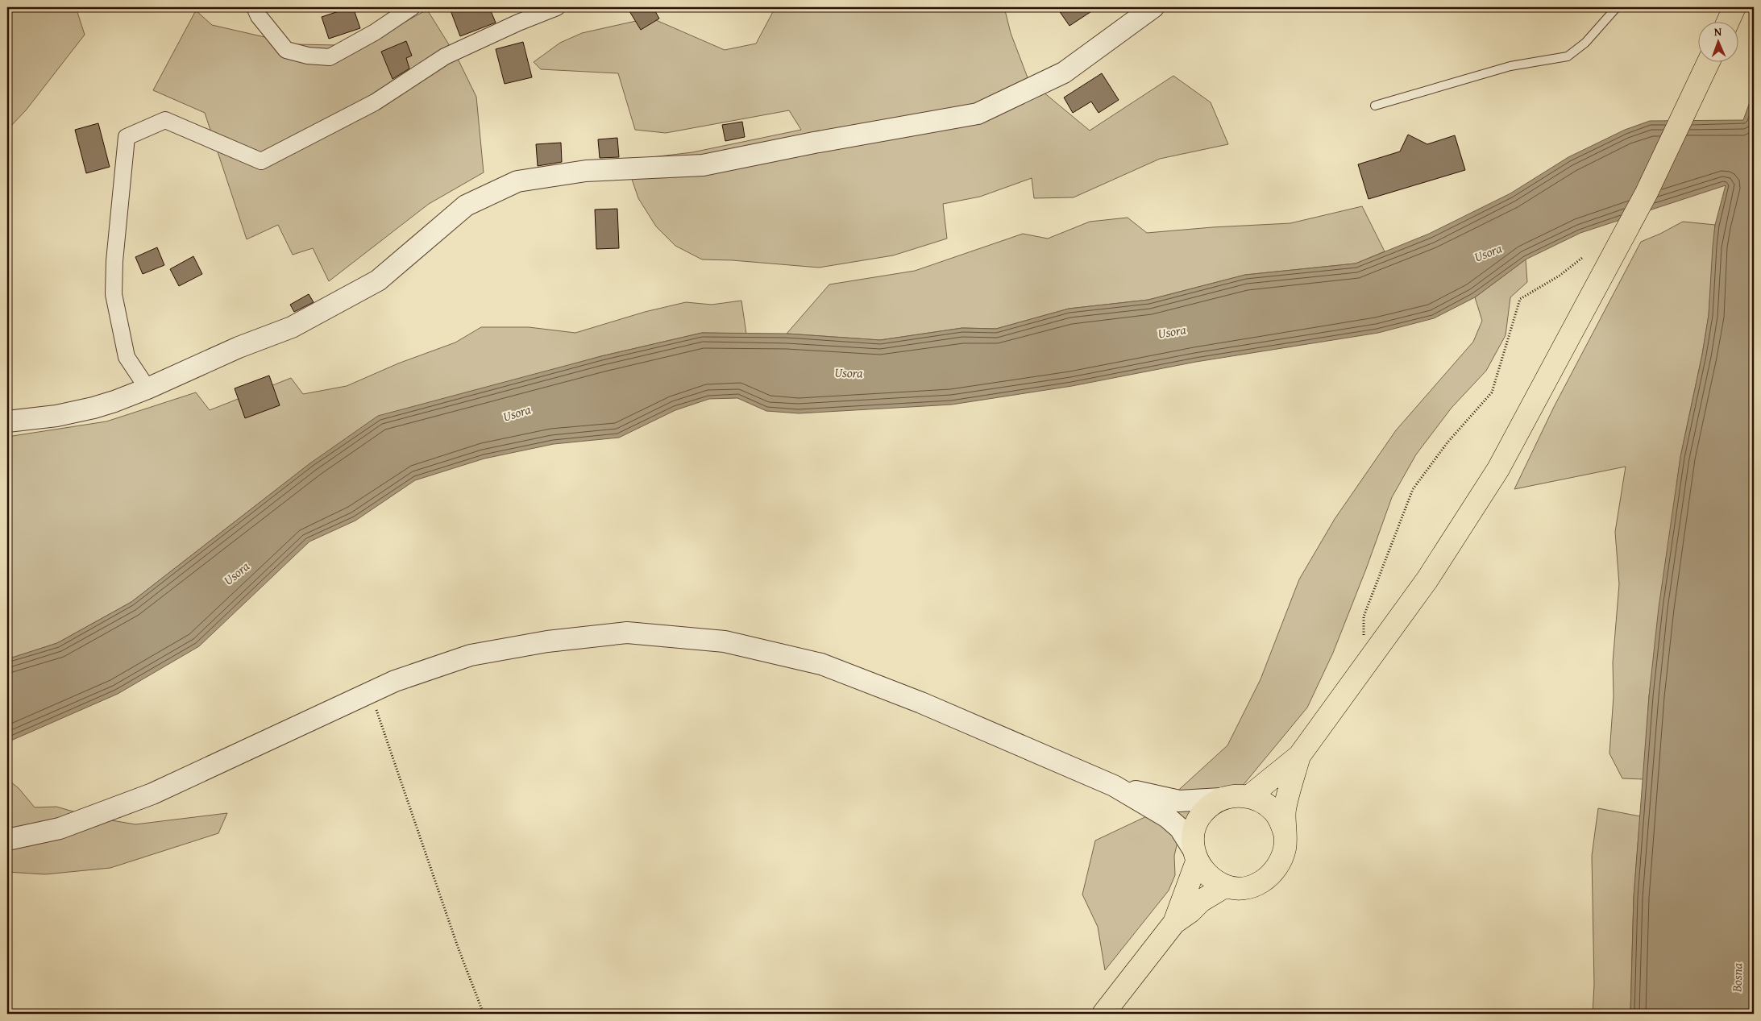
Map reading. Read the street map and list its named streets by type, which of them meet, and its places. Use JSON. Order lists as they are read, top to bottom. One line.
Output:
{"water":["Usora","Bosna"],"north":"top"}
